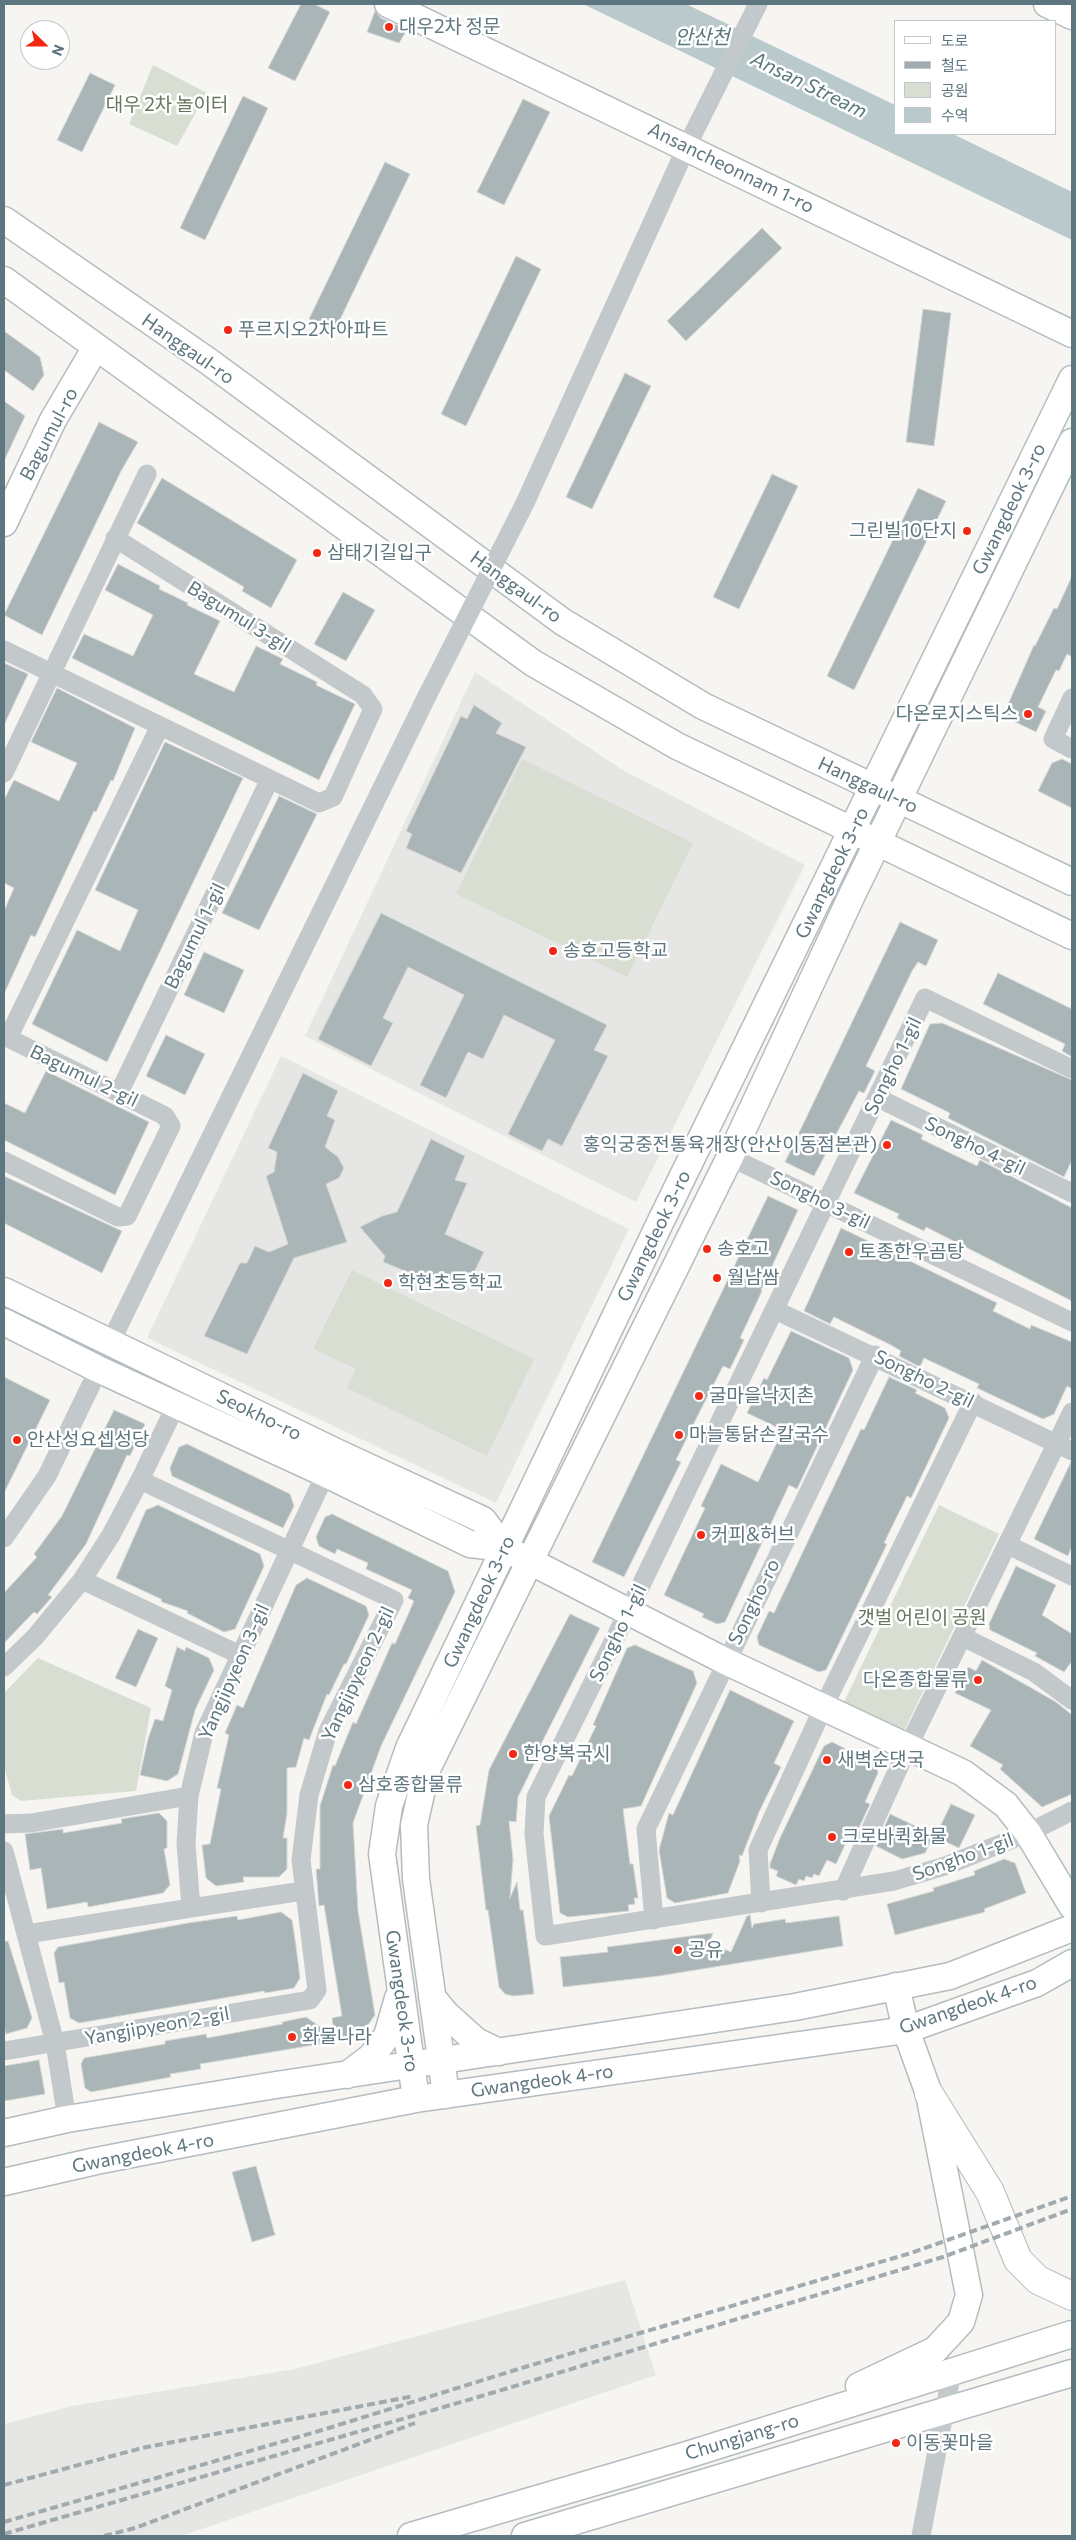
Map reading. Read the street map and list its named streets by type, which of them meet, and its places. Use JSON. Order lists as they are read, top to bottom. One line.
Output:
{"streets":{"main road":["Ansancheonnam 1-ro","Hanggaul-ro","Bagumul-ro","Gwangdeok 3-ro","Seokho-ro","Songho-ro","Gwangdeok 4-ro","Chungjang-ro"],"street":["Bagumul 3-gil","Bagumul 1-gil","Songho 1-gil","Bagumul 2-gil","Songho 4-gil","Songho 3-gil","Songho 2-gil","Yangjipyeon 3-gil","Yangjipyeon 2-gil"]},"crossings":[["Hanggaul-ro","Gwangdeok 3-ro"],["Gwangdeok 3-ro","Songho 3-gil"],["Gwangdeok 3-ro","Seokho-ro"],["Gwangdeok 3-ro","Songho-ro"],["Gwangdeok 3-ro","Gwangdeok 4-ro"],["Bagumul 3-gil","Bagumul 1-gil"],["Bagumul 1-gil","Bagumul 2-gil"],["Songho 1-gil","Songho 4-gil"],["Songho 1-gil","Songho 3-gil"],["Songho 1-gil","Songho 2-gil"],["Songho 1-gil","Songho-ro"],["Songho 2-gil","Songho-ro"],["Seokho-ro","Songho-ro"],["Seokho-ro","Yangjipyeon 3-gil"],["Yangjipyeon 3-gil","Yangjipyeon 2-gil"]],"water":["안산천","Ansan Stream"],"parks":["대우 2차 놀이터","갯벌 어린이 공원"],"places":["대우2차 정문","푸르지오2차아파트","그린빌10단지","삼태기길입구","다온로지스틱스","송호고등학교","홍익궁중전통육개장(안산이동점본관)","송호고","토종한우곰탕","월남쌈","학현초등학교","굴마을낙지촌","마늘통닭손칼국수","안산성요셉성당","커피&허브","다온종합물류","한양복국시","새벽순댓국","삼호종합물류","크로바퀵화물","공유","화물나라","이동꽃마을"],"legend":["도로","철도","공원","수역"],"north":"right"}
